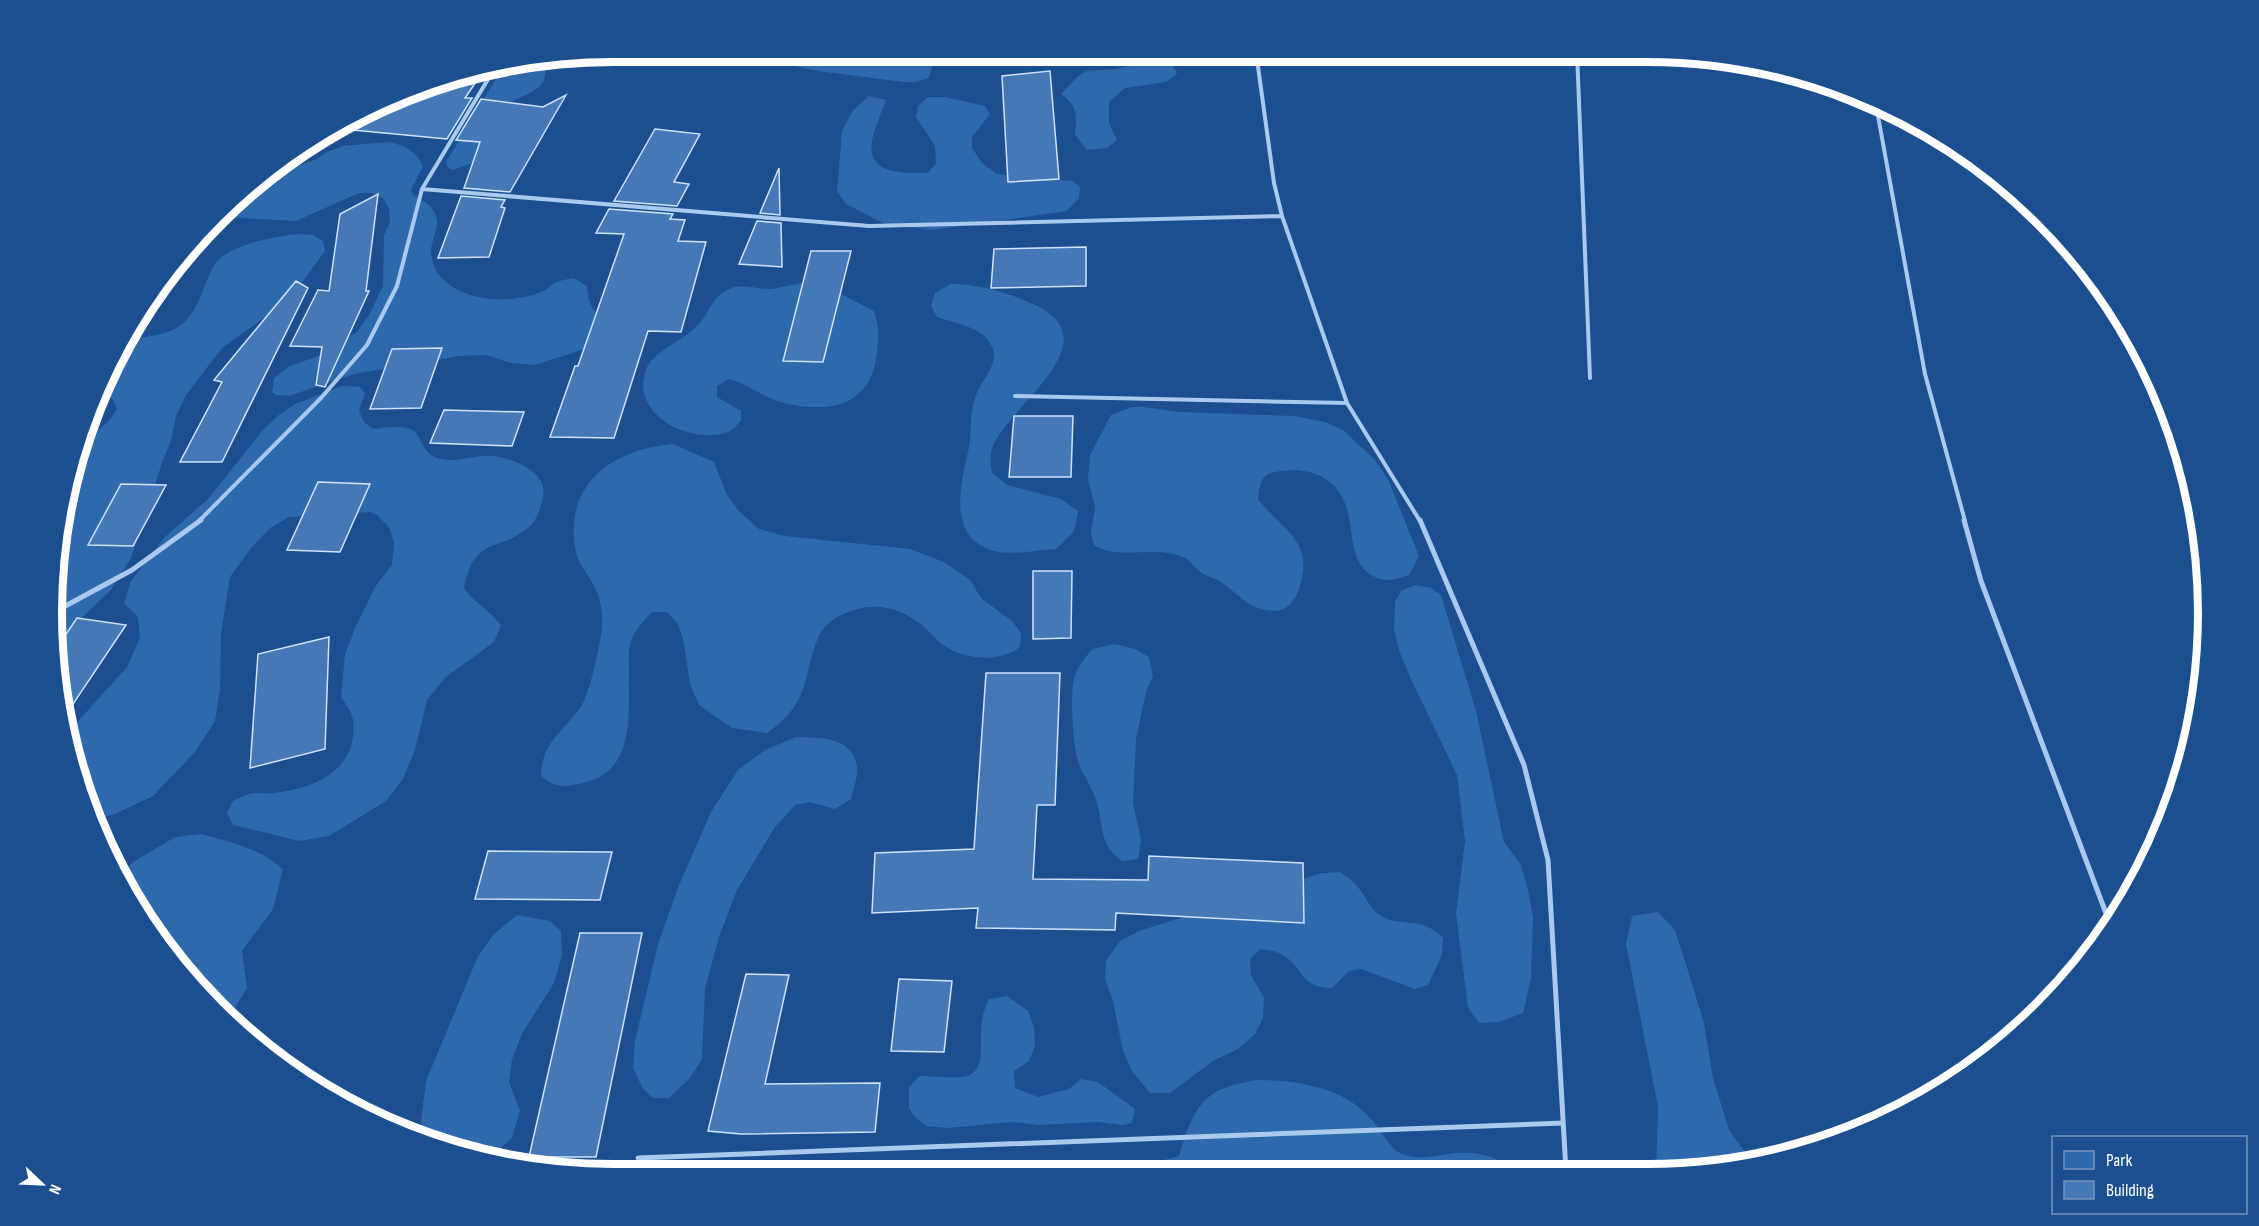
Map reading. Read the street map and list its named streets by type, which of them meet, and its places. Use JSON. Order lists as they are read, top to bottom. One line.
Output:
{"legend":["Park","Building"],"north":"bottom right"}
